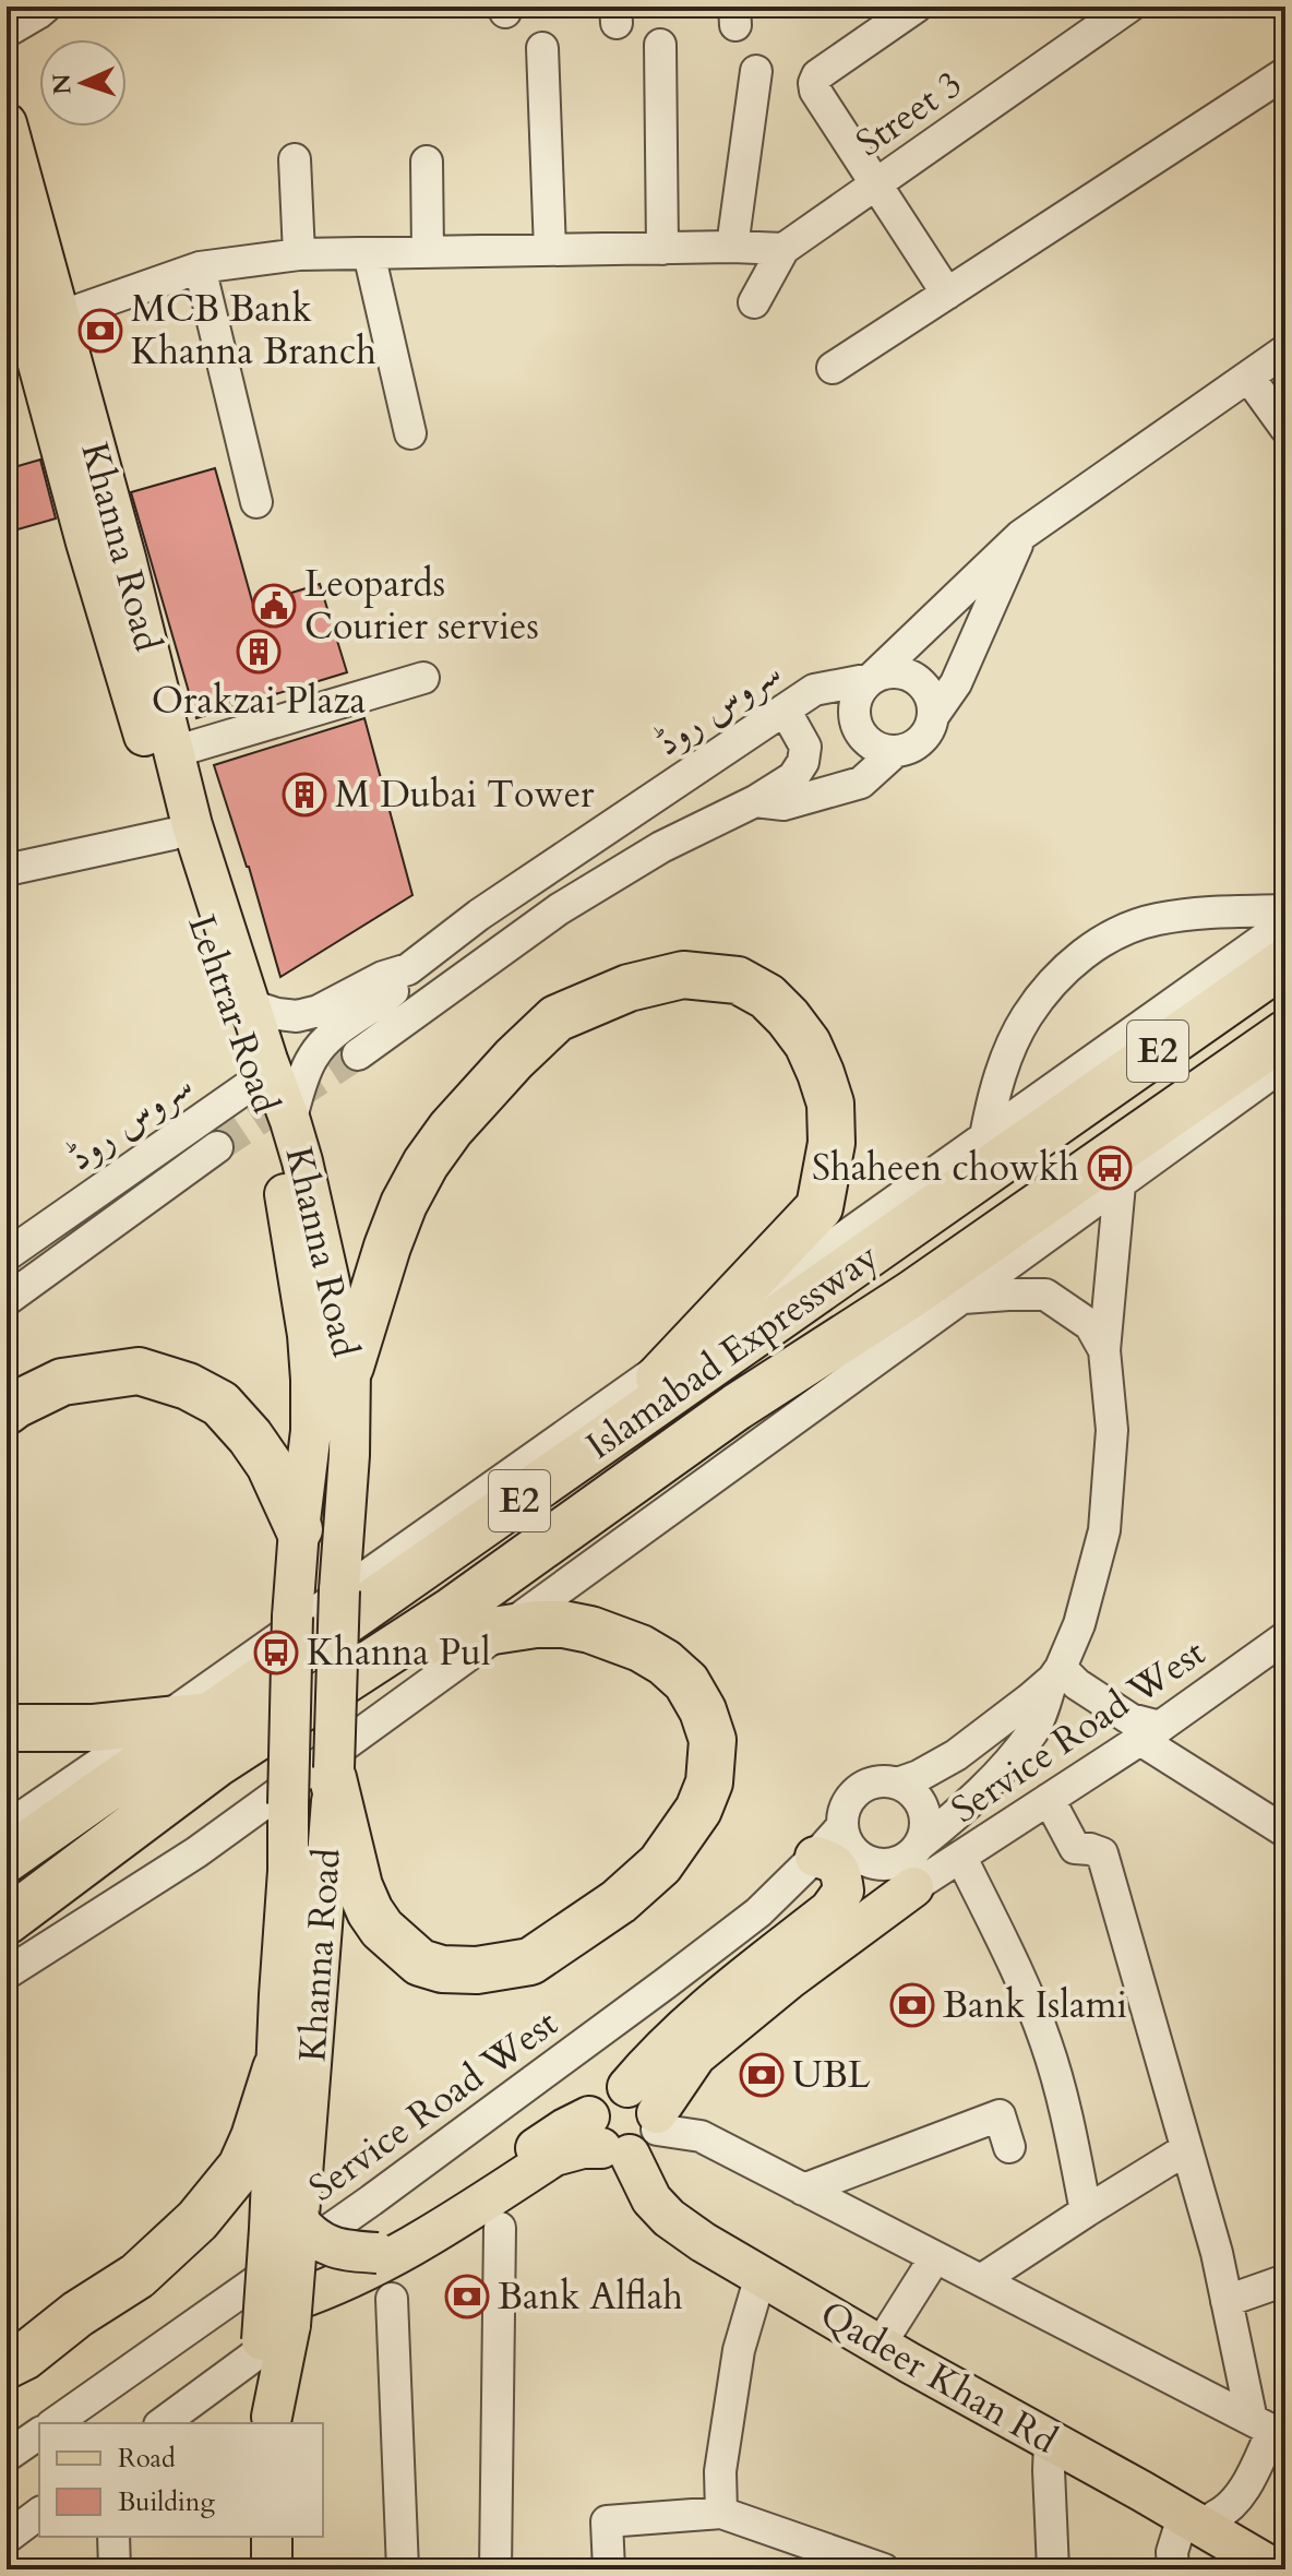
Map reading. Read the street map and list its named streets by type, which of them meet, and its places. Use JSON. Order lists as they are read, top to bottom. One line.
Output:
{"streets":{"highway":["E2","Islamabad Expressway"],"main road":["Khanna Road","Lehtrar Road","Qadeer Khan Rd"],"street":["Street 3","سروس روڈ","Service Road West"]},"crossings":[["Khanna Road","سروس روڈ"],["Khanna Road","Lehtrar Road"],["سروس روڈ","Lehtrar Road"]],"places":{"bank":["MCB Bank Khanna Branch","Bank Islami","UBL","Bank Alflah"],"public building":["Leopards Courier servies"],"building":["Orakzai Plaza","M Dubai Tower"],"bus stop":["Shaheen chowkh","Khanna Pul"]},"legend":["Road","Building"],"north":"left"}
